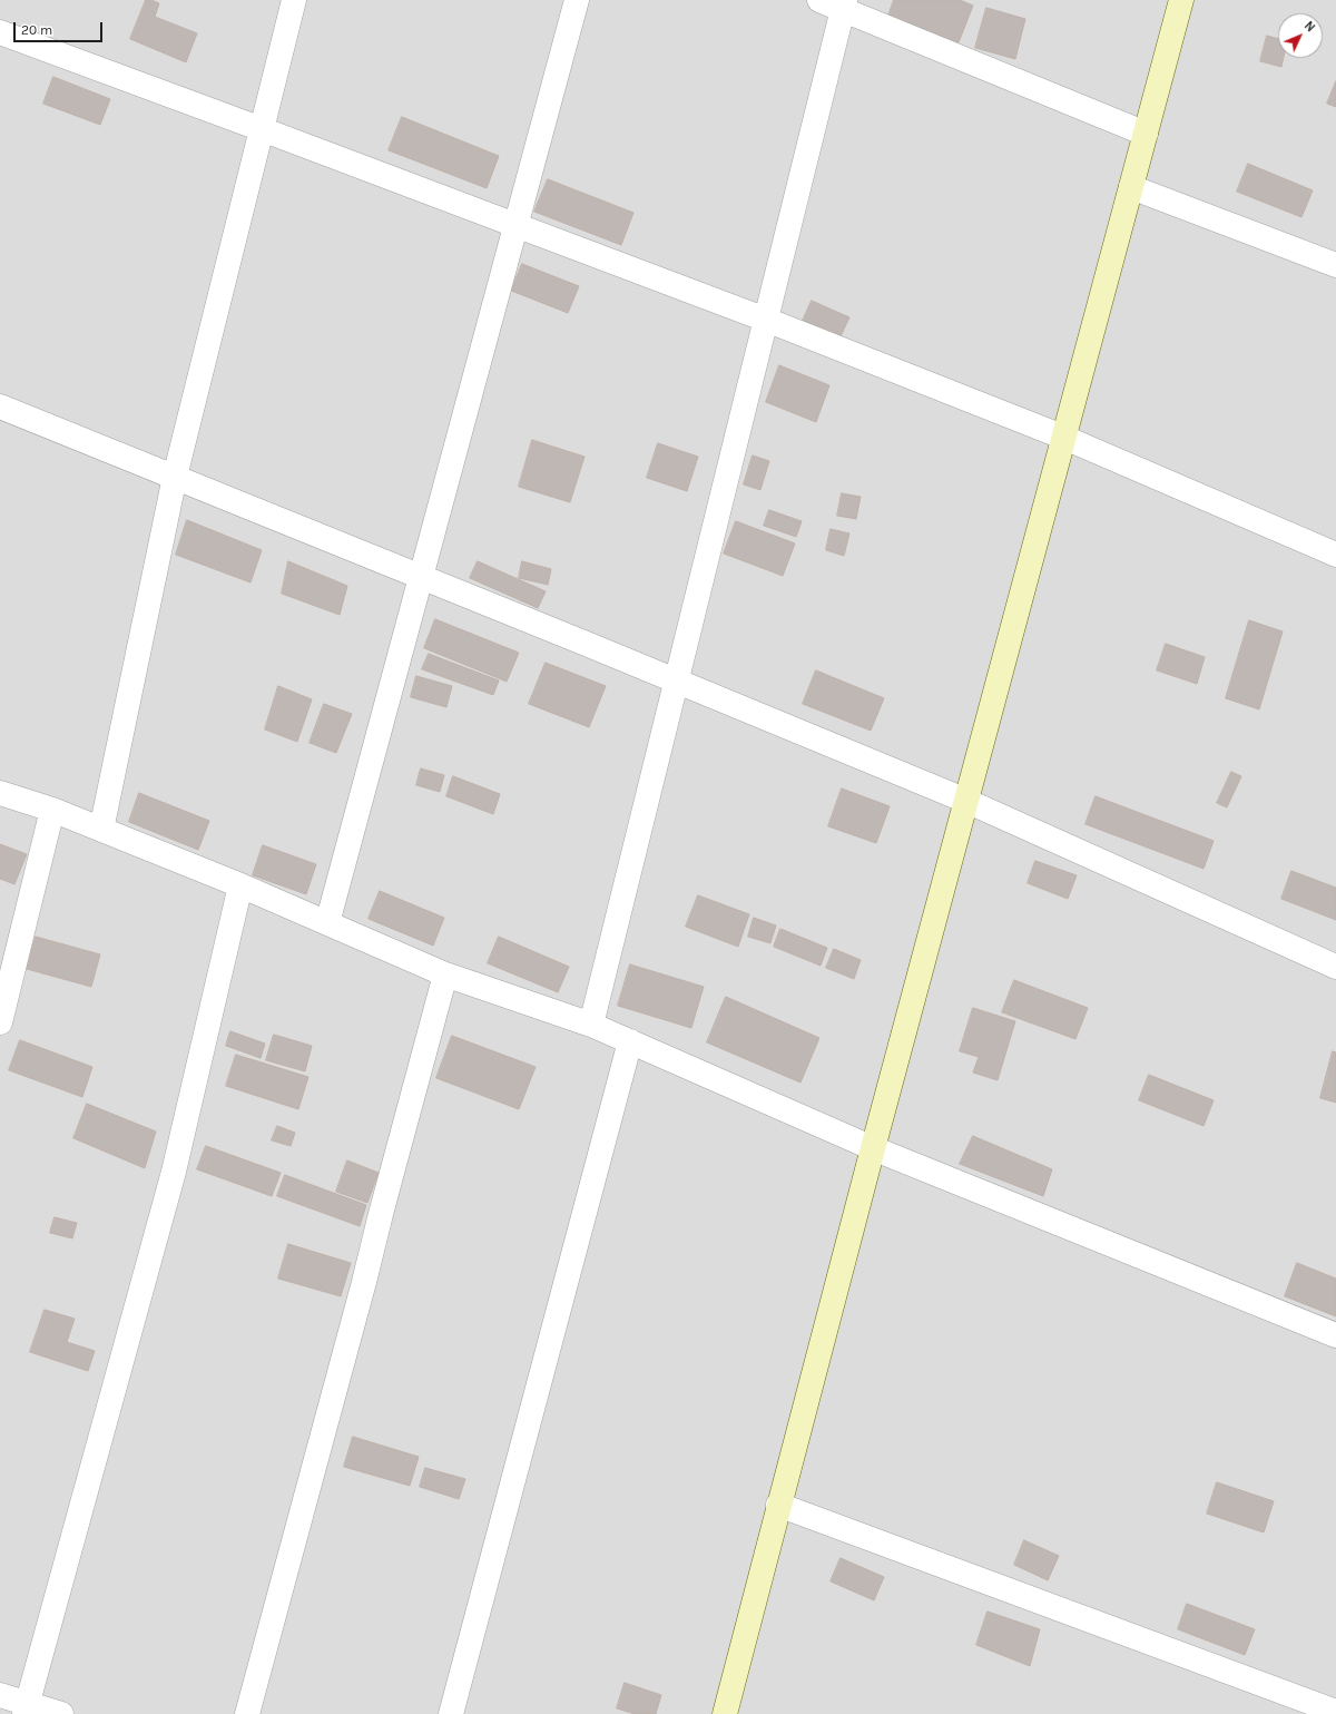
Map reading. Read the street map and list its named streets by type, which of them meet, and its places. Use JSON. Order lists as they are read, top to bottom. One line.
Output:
{"scale_bar":"20 m","north":"top right"}
